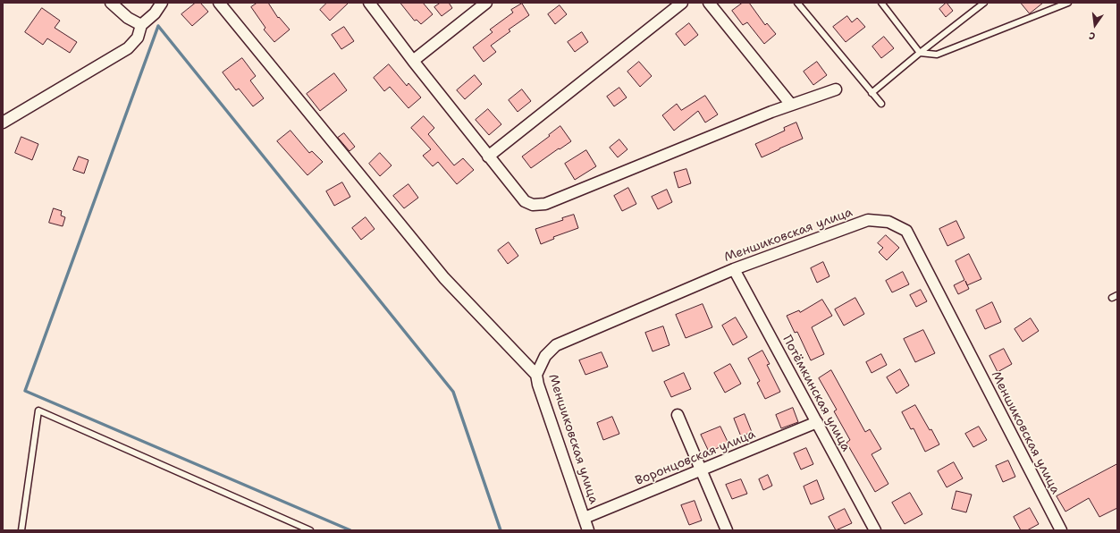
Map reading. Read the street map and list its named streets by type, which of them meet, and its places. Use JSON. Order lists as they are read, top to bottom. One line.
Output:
{"streets":{"street":["Меншиковская улица","Потёмкинская улица","Воронцовская улица"]},"crossings":[["Меншиковская улица","Потёмкинская улица"],["Меншиковская улица","Воронцовская улица"],["Потёмкинская улица","Воронцовская улица"]],"north":"bottom"}
